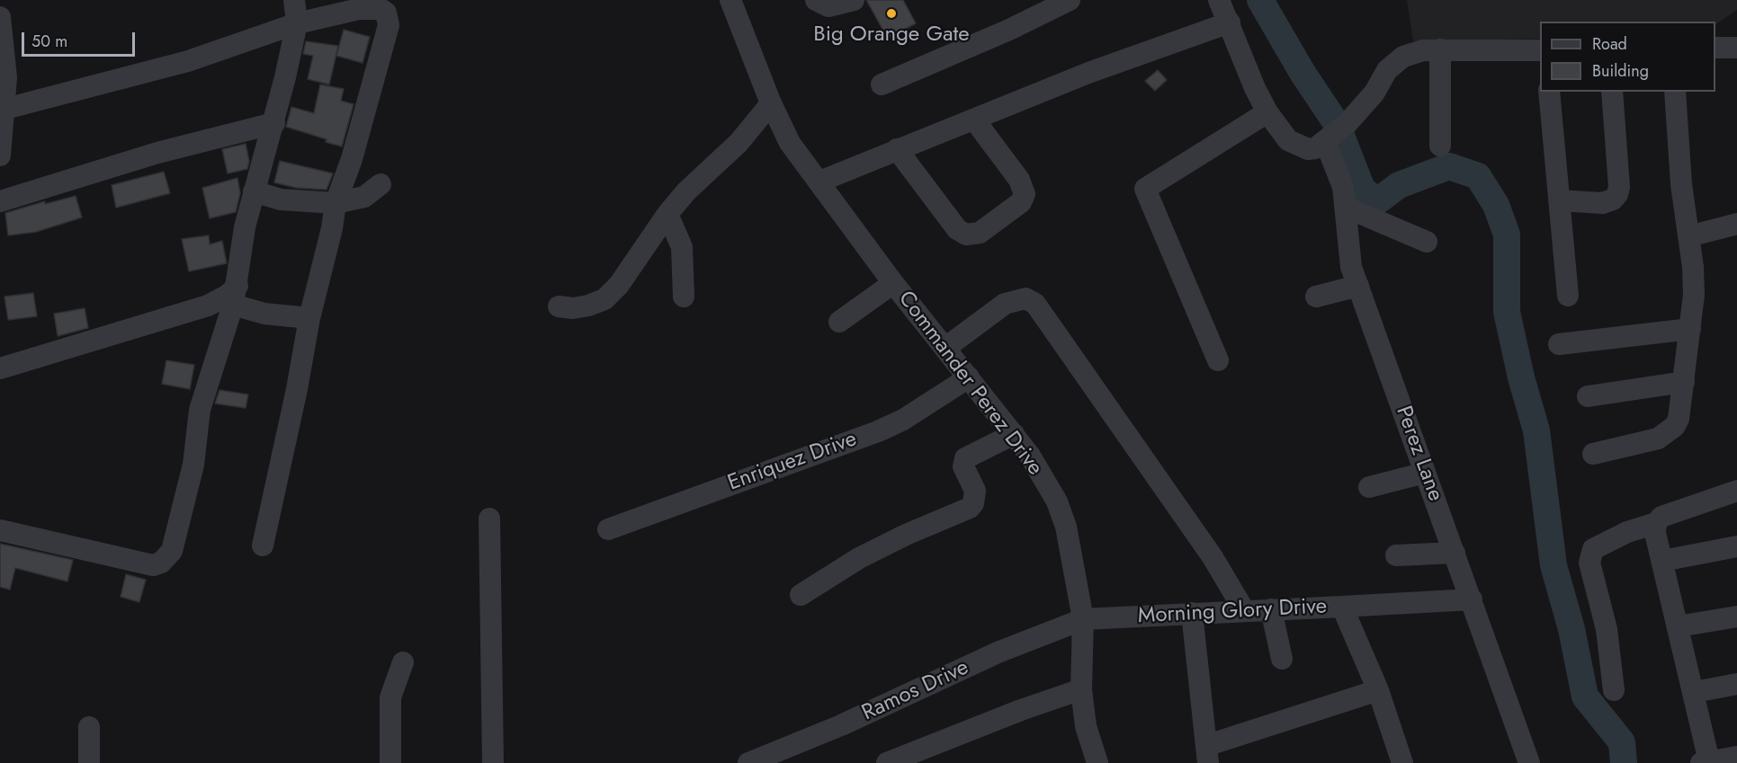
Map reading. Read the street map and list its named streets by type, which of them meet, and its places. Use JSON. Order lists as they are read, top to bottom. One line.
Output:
{"streets":{"street":["Commander Perez Drive","Perez Lane","Enriquez Drive","Morning Glory Drive","Ramos Drive"]},"crossings":[["Commander Perez Drive","Enriquez Drive"],["Commander Perez Drive","Morning Glory Drive"],["Commander Perez Drive","Ramos Drive"],["Morning Glory Drive","Ramos Drive"]],"places":["Big Orange Gate"],"legend":["Road","Building"],"scale_bar":"50 m"}
